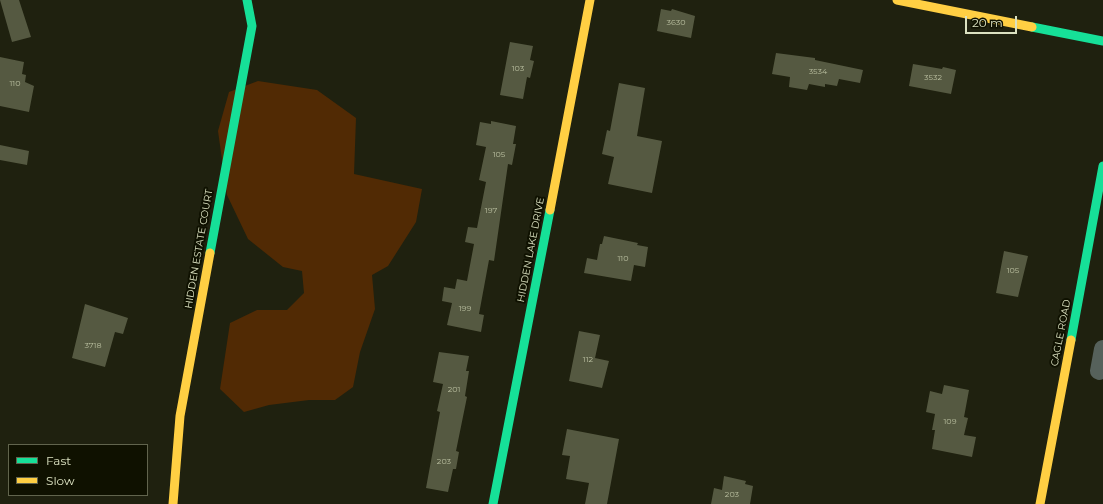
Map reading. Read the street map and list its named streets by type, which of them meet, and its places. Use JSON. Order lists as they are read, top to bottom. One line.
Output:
{"streets":{"street":["HIDDEN ESTATE COURT","HIDDEN LAKE DRIVE","CAGLE ROAD"]},"house_numbers":["3630","103","3534","3532","110","105","197","110","105","199","3718","112","201","109","203","203"],"legend":["Fast","Slow"],"scale_bar":"20 m"}
